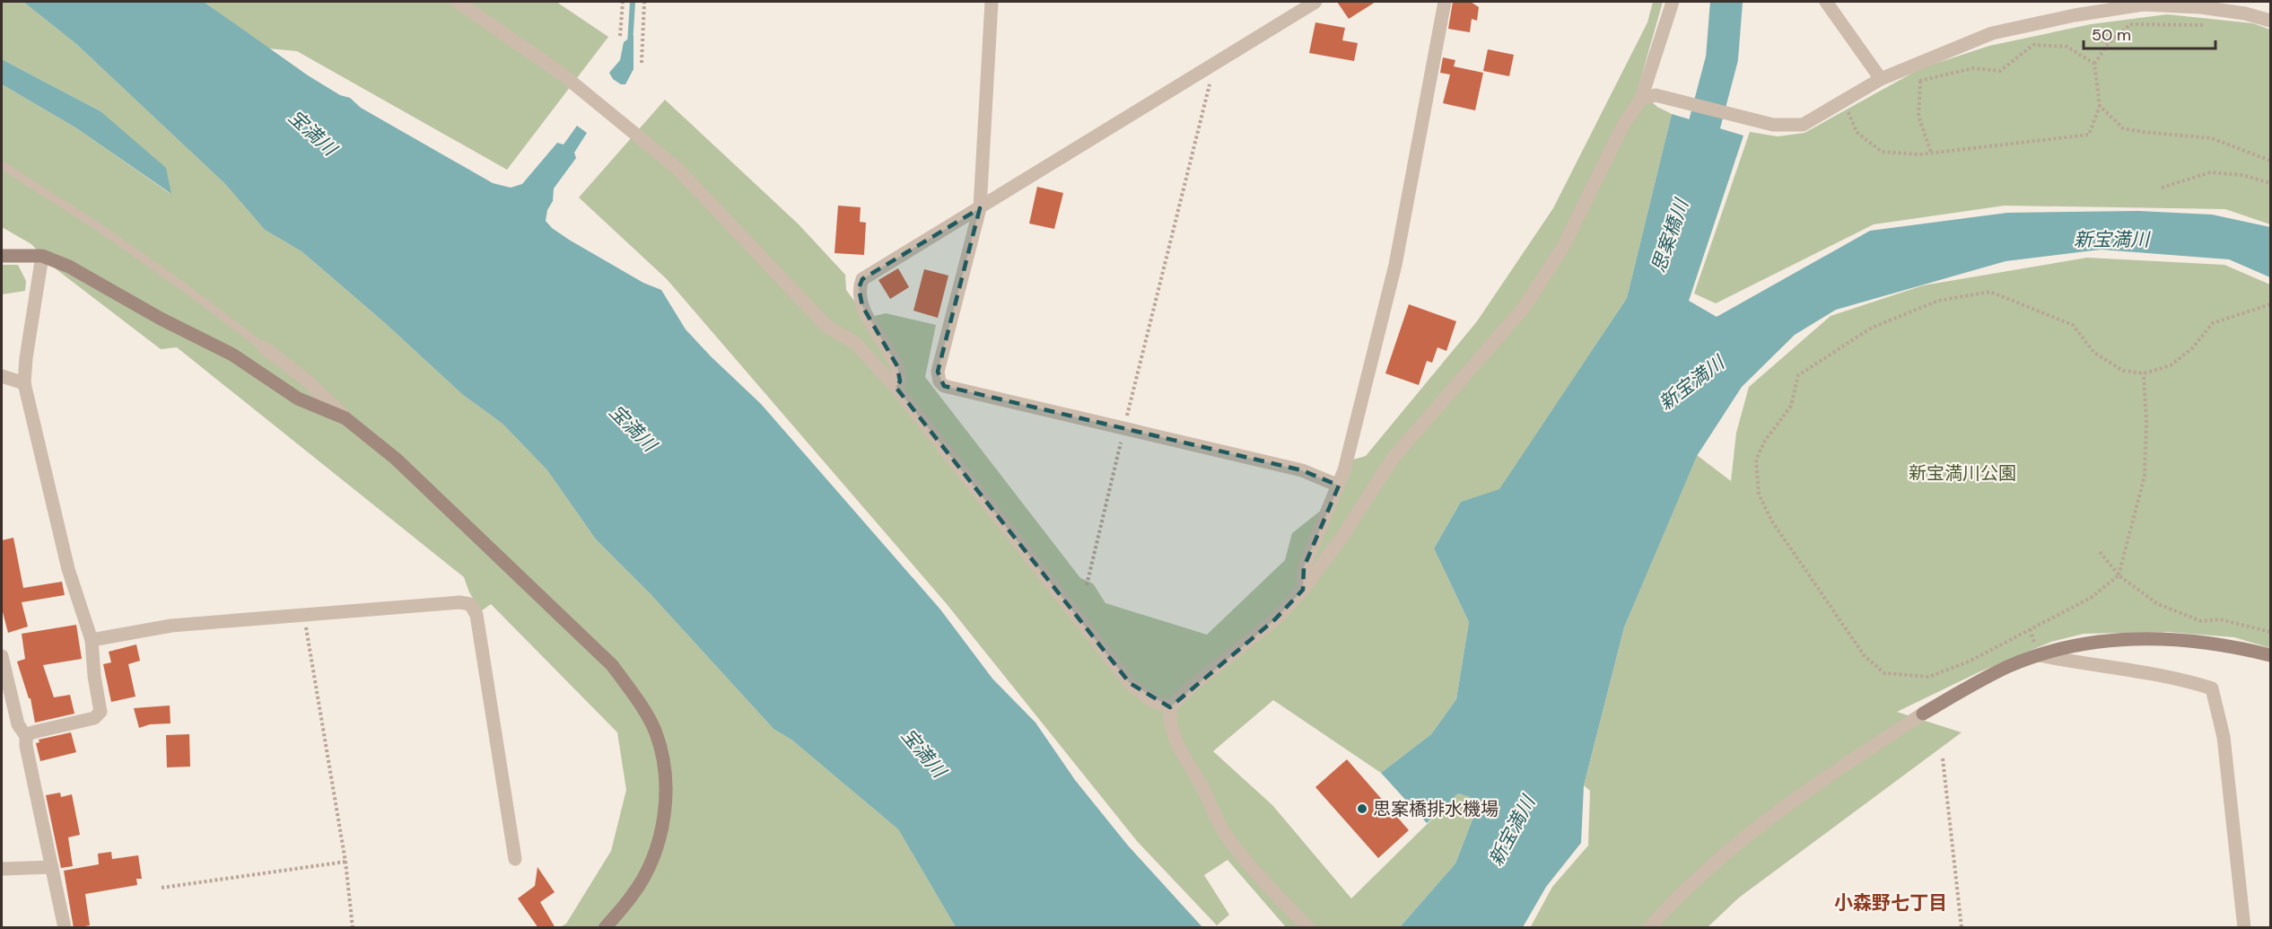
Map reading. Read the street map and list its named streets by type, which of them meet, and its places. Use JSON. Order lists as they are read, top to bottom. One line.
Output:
{"districts":["小森野七丁目"],"water":["宝満川","思案橋川","新宝満川"],"parks":["新宝満川公園"],"places":["思案橋排水機場"],"scale_bar":"50 m"}
